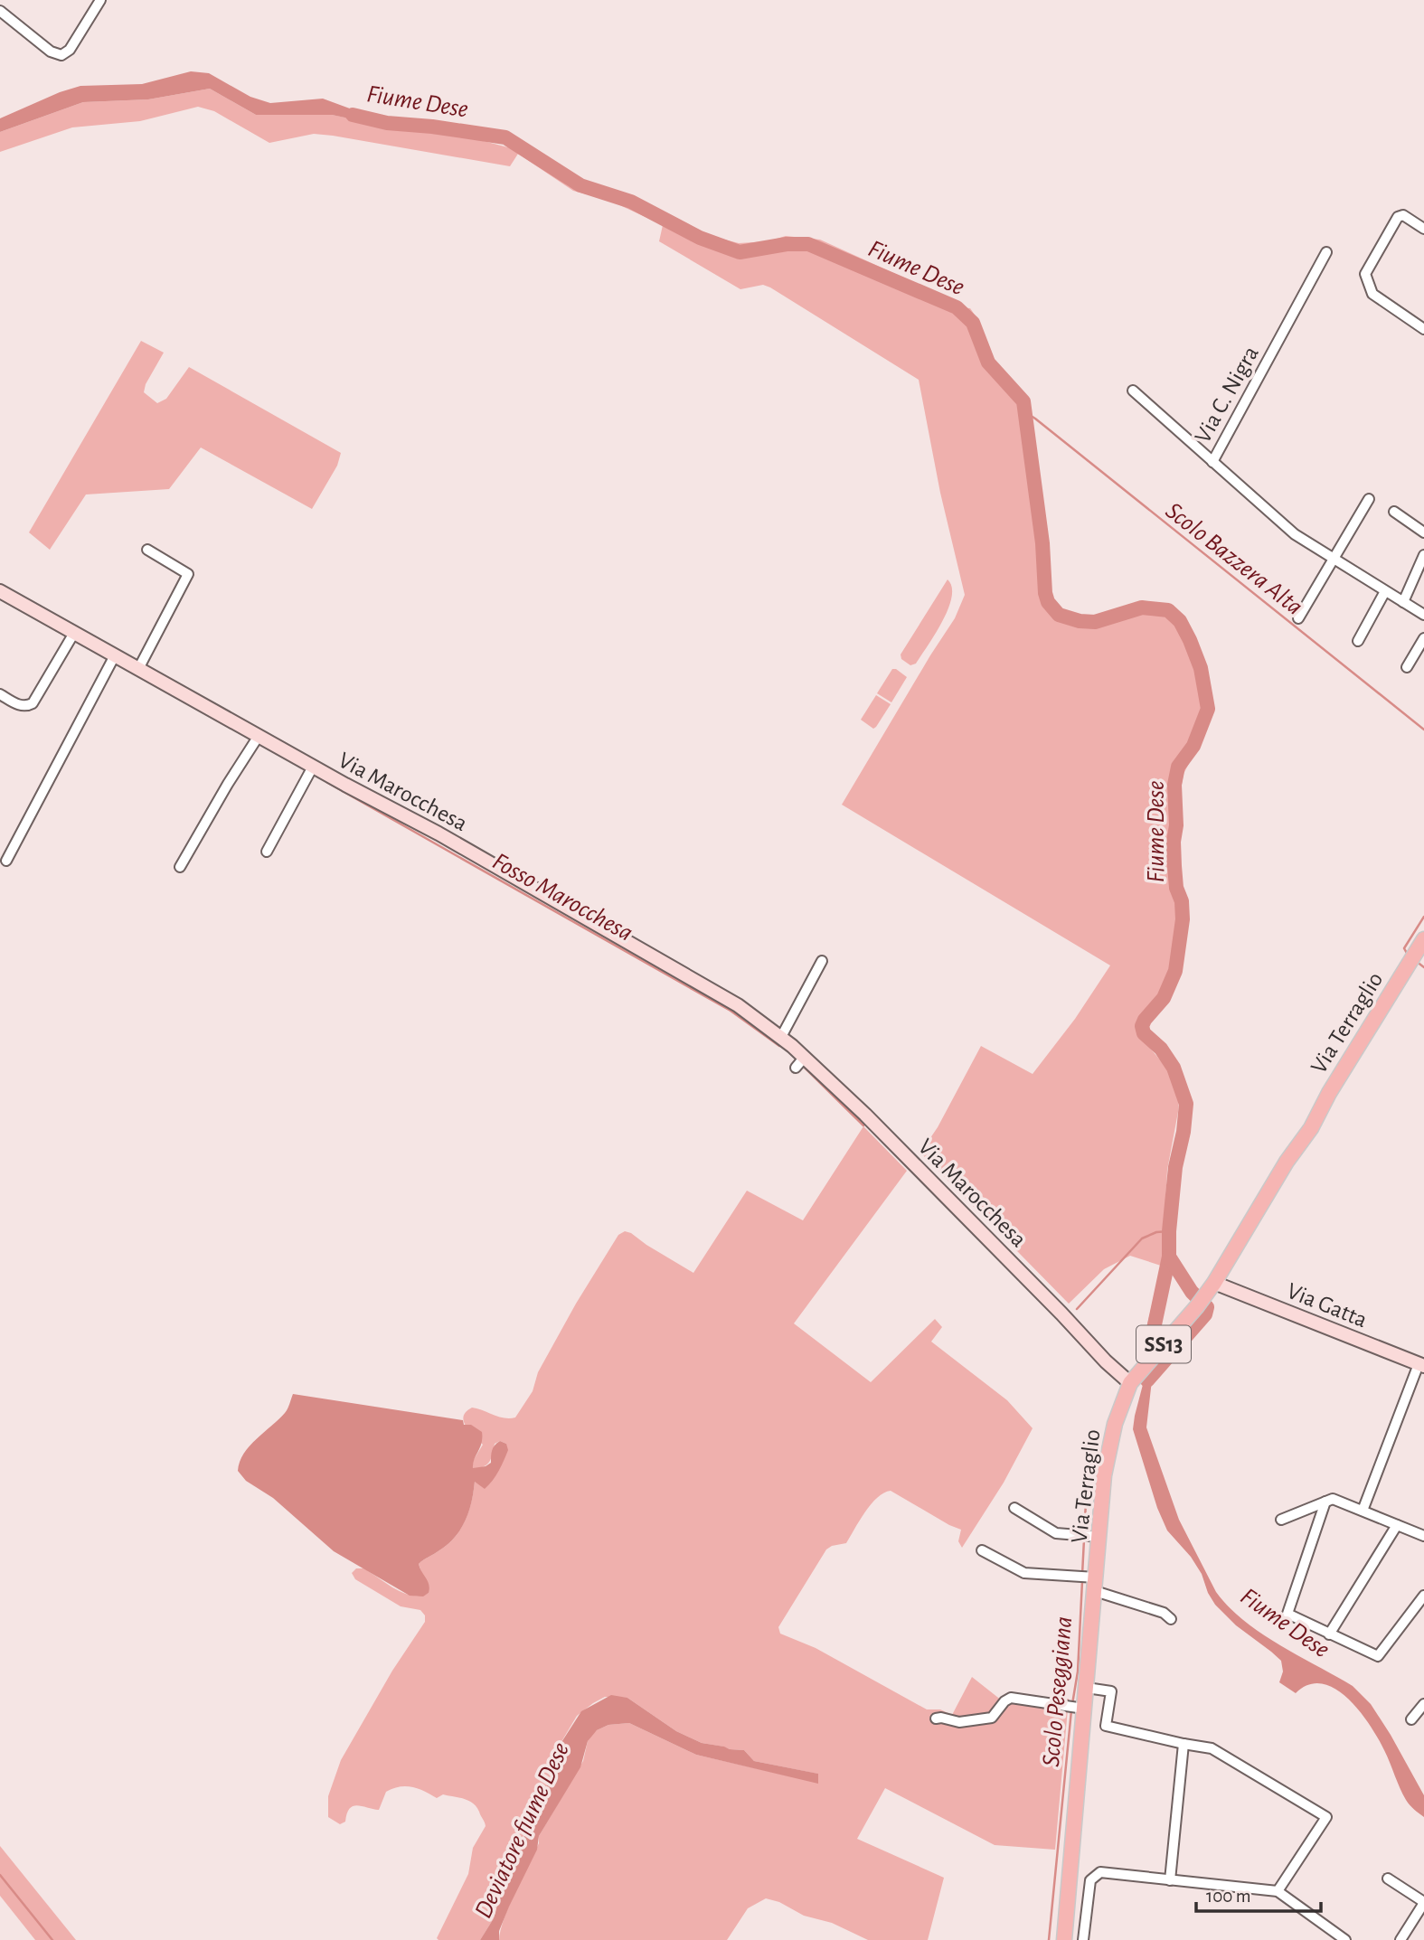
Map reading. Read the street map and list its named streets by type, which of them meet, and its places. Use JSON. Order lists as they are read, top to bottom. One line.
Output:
{"streets":{"main road":["Via Terraglio","SS13"],"street":["Via C. Nigra","Via Marocchesa","Via Gatta"]},"crossings":[["Via Marocchesa","Via Terraglio"],["Via Terraglio","Via Gatta"]],"water":["Fiume Dese","Scolo Bazzera Alta","Fosso Marocchesa","Scolo Peseggiana","Deviatore fiume Dese"],"scale_bar":"100 m"}
